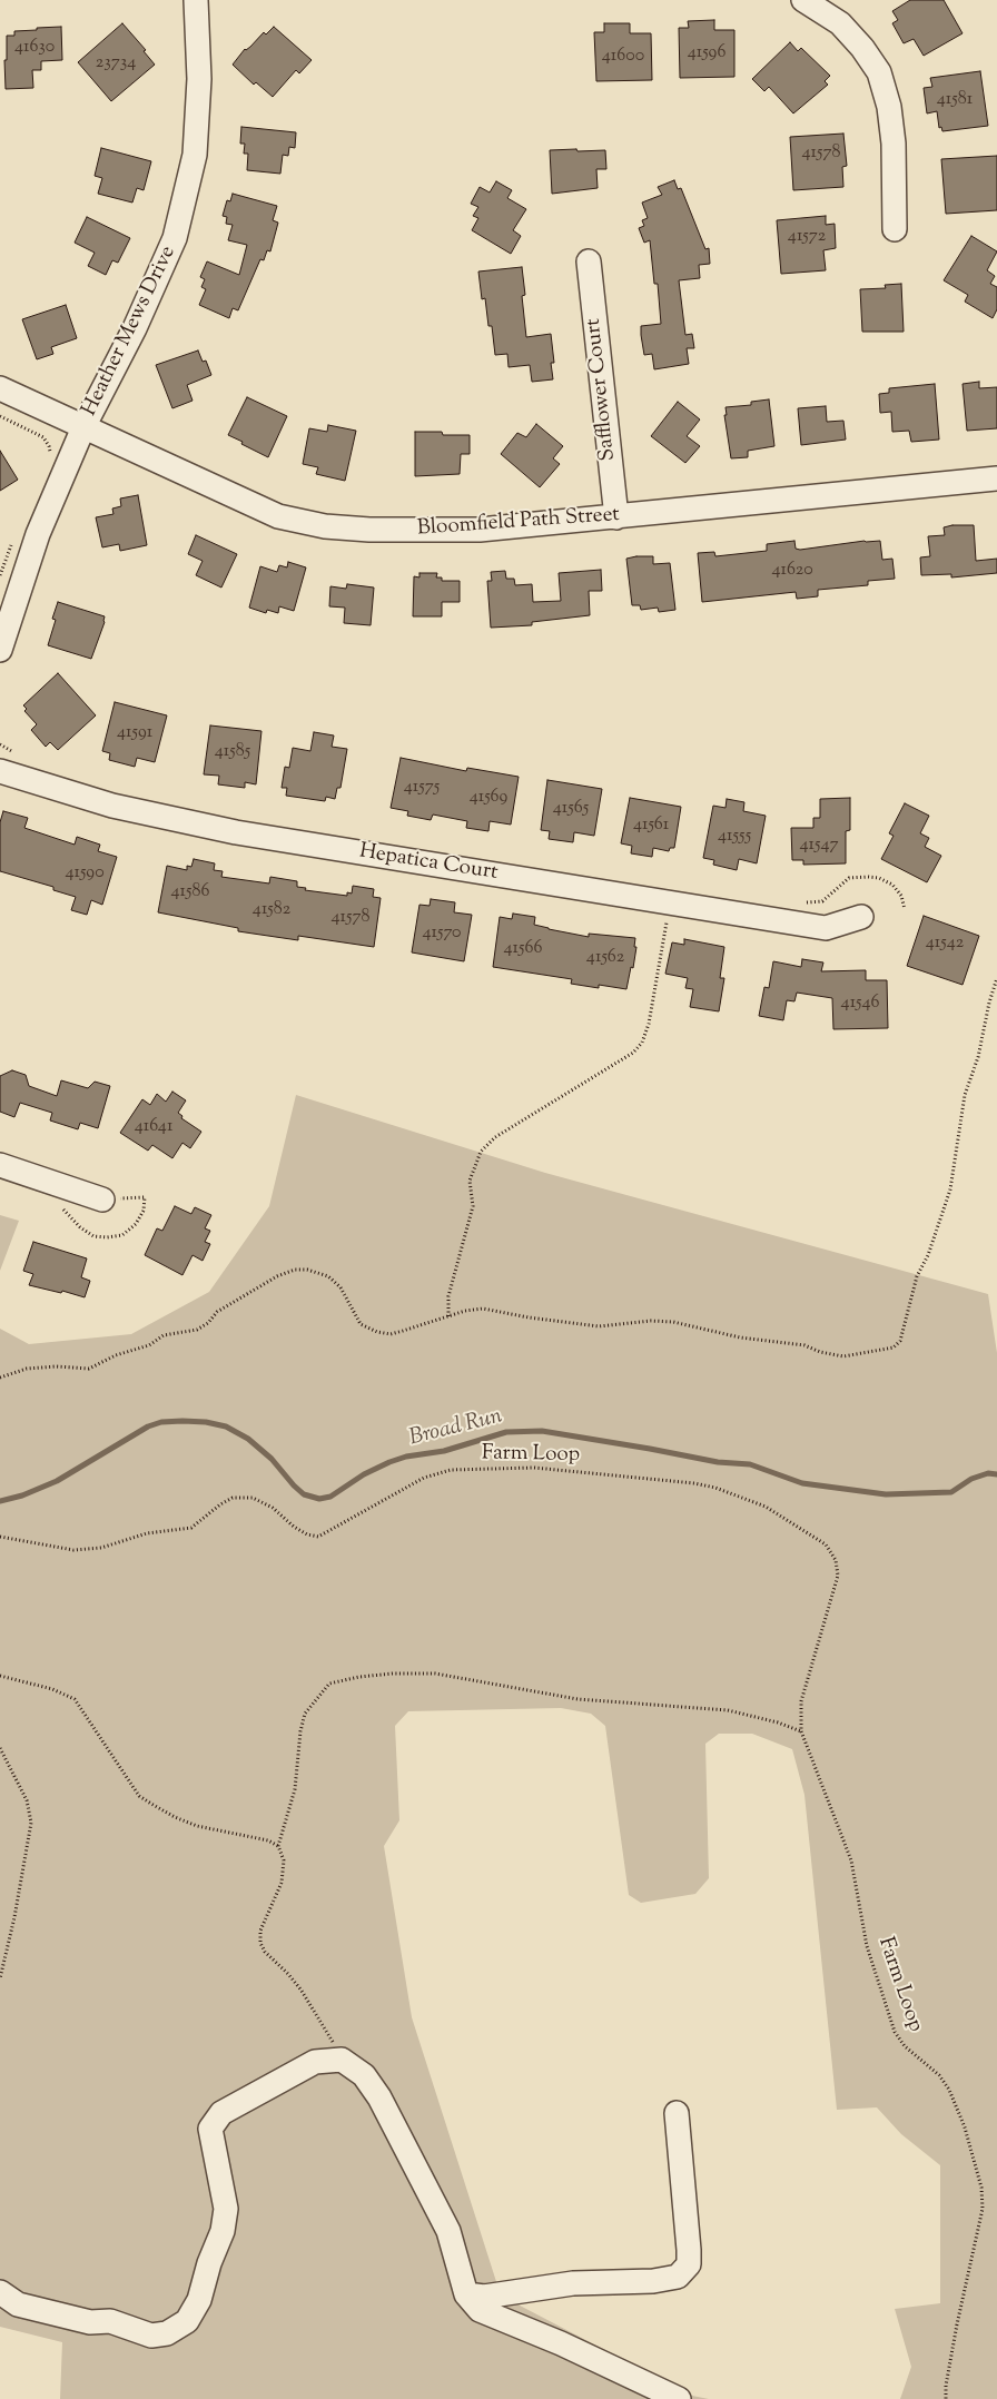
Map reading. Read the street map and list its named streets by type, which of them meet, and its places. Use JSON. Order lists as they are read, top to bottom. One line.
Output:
{"streets":{"street":["Heather Mews Drive","Safflower Court","Bloomfield Path Street","Hepatica Court"],"path":["Farm Loop"]},"crossings":[["Heather Mews Drive","Bloomfield Path Street"],["Safflower Court","Bloomfield Path Street"]],"water":["Broad Run"],"house_numbers":["41630","41596","41600","23734","41581","41578","41572","41620","41591","41585","41575","41569","41565","41561","41555","41547","41590","41586","41582","41578","41570","41542","41566","41562","41546","41641"]}
